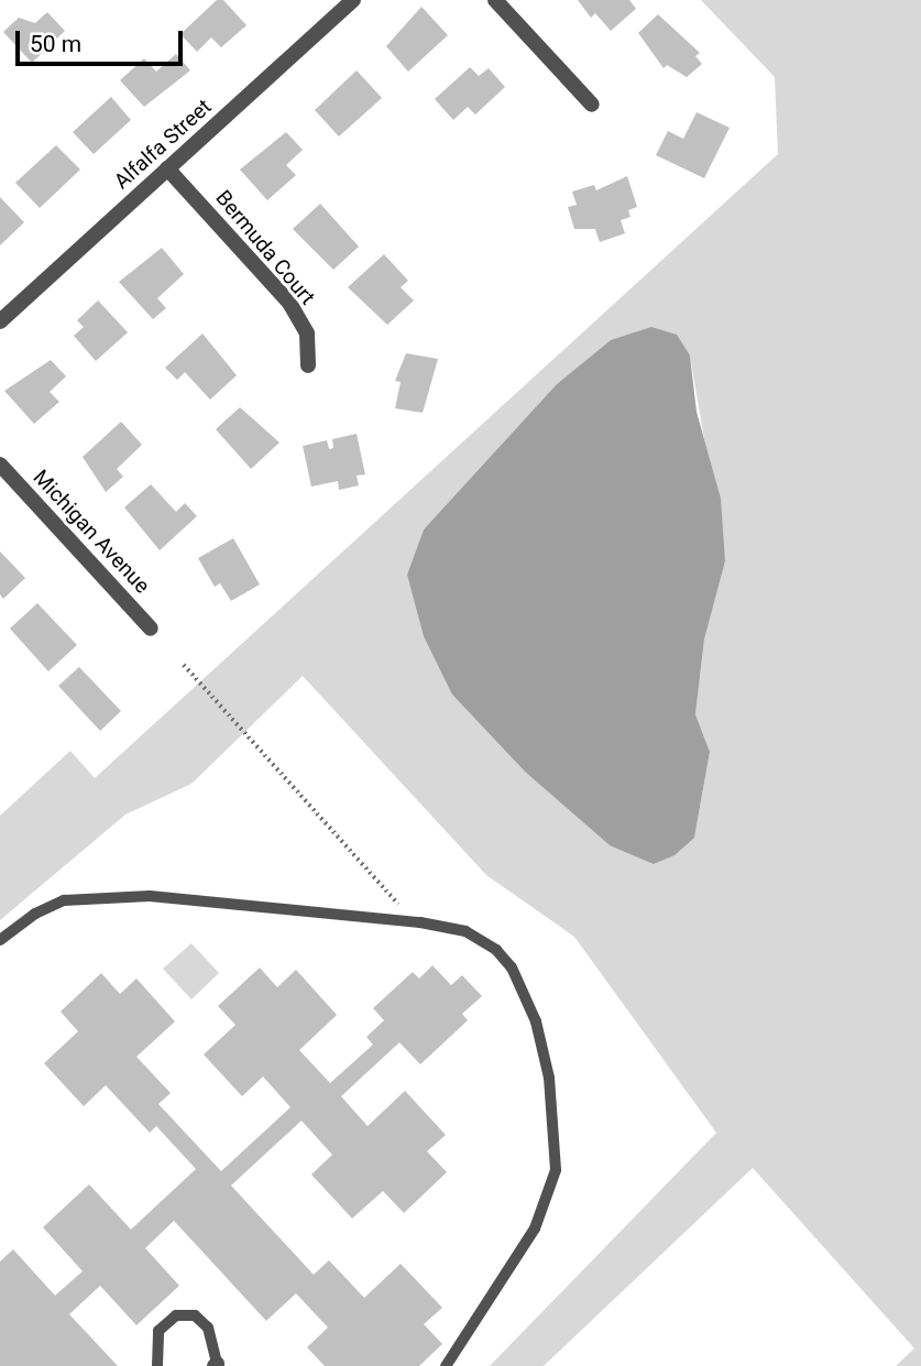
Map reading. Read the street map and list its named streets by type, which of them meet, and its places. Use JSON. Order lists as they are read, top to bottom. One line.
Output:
{"streets":{"street":["Alfalfa Street","Bermuda Court","Michigan Avenue"]},"crossings":[["Alfalfa Street","Bermuda Court"]],"scale_bar":"50 m"}
